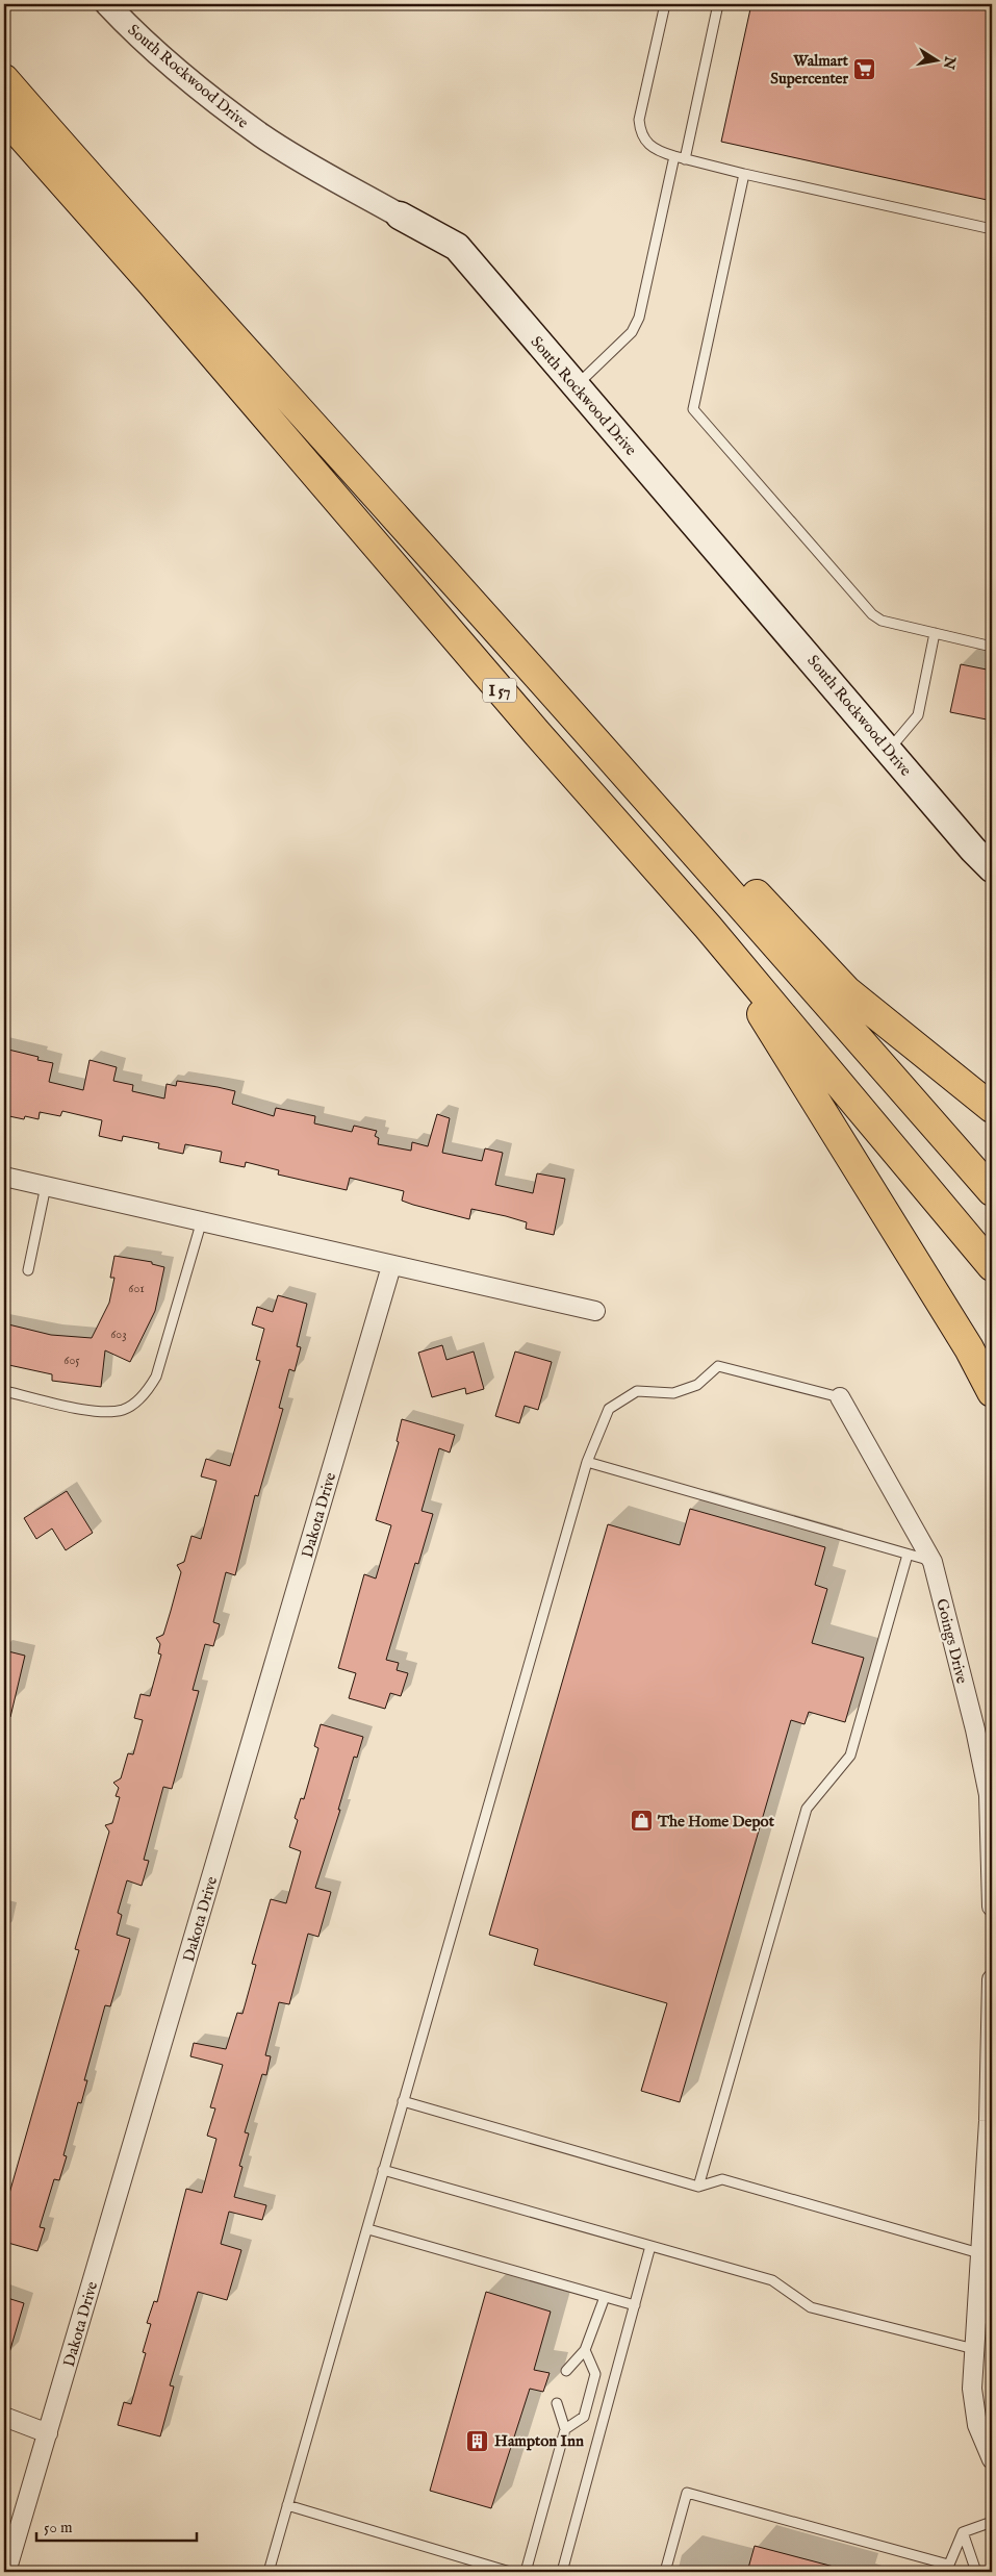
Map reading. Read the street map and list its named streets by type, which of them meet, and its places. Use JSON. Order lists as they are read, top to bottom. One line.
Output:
{"streets":{"highway":["I 57"],"main road":["South Rockwood Drive"],"street":["Dakota Drive","Goings Drive"]},"places":{"supermarket":["Walmart Supercenter"],"shop":["The Home Depot"],"building":["Hampton Inn"]},"house_numbers":["601","603","605"],"scale_bar":"50 m","north":"right"}
